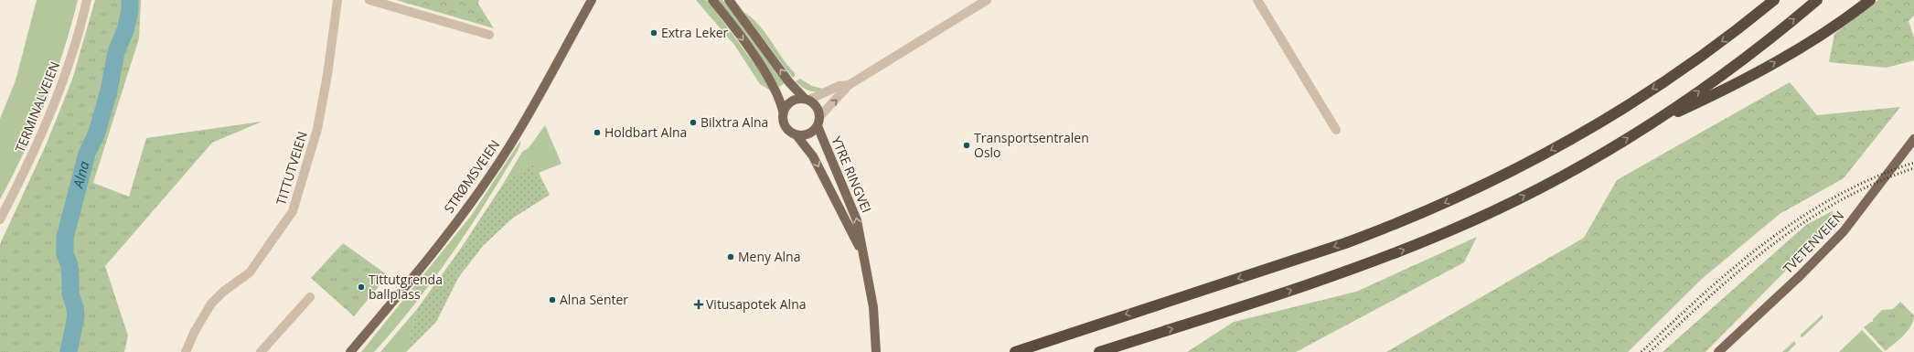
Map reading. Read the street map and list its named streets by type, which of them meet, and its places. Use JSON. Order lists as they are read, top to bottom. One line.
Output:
{"streets":{"main road":["YTRE RINGVEI","STRØMSVEIEN","TVETENVEIEN"],"street":["TERMINALVEIEN","TITTUTVEIEN"]},"water":["Alna"],"places":{"other":["Extra Leker","Bilxtra Alna","Holdbart Alna","Transportsentralen Oslo","Meny Alna","Tittutgrenda ballplass","Alna Senter"],"health":["Vitusapotek Alna"]}}
